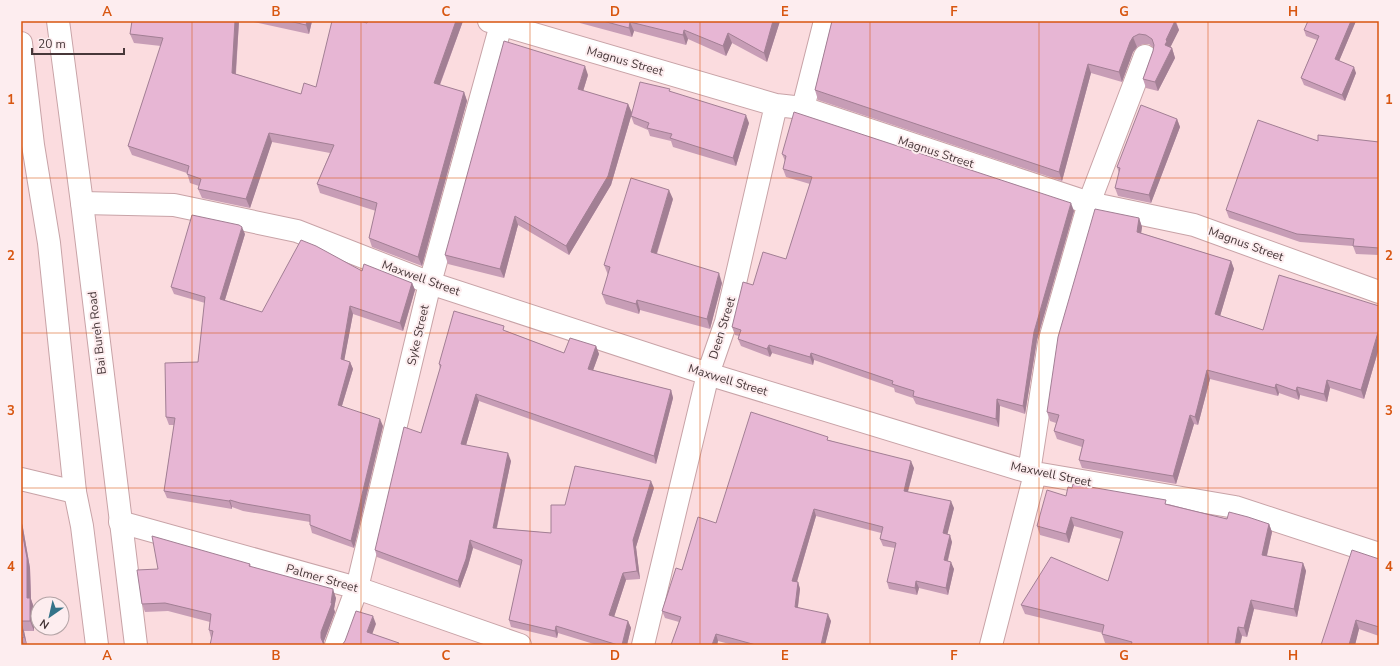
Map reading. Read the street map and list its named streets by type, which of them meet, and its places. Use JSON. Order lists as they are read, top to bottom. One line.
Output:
{"streets":{"main road":["Magnus Street","Maxwell Street","Deen Street","Bai Bureh Road","Syke Street","Palmer Street"]},"crossings":[["Magnus Street","Deen Street"],["Magnus Street","Syke Street"],["Maxwell Street","Deen Street"],["Maxwell Street","Bai Bureh Road"],["Maxwell Street","Syke Street"],["Bai Bureh Road","Palmer Street"],["Syke Street","Palmer Street"]],"scale_bar":"20 m","north":"bottom left","grid":{"columns":["A","B","C","D","E","F","G","H"],"rows":["1","2","3","4"]}}
